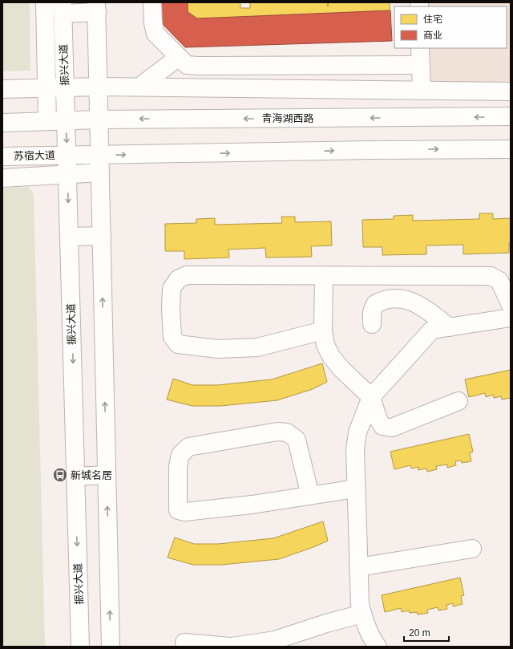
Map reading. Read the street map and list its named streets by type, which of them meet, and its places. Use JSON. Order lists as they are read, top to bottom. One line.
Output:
{"streets":{"main road":["振兴大道","青海湖西路","苏宿大道"]},"crossings":[["振兴大道","青海湖西路"],["振兴大道","苏宿大道"]],"places":{"bus stop":["新城名居"]},"legend":["住宅","商业"],"scale_bar":"20 m"}
